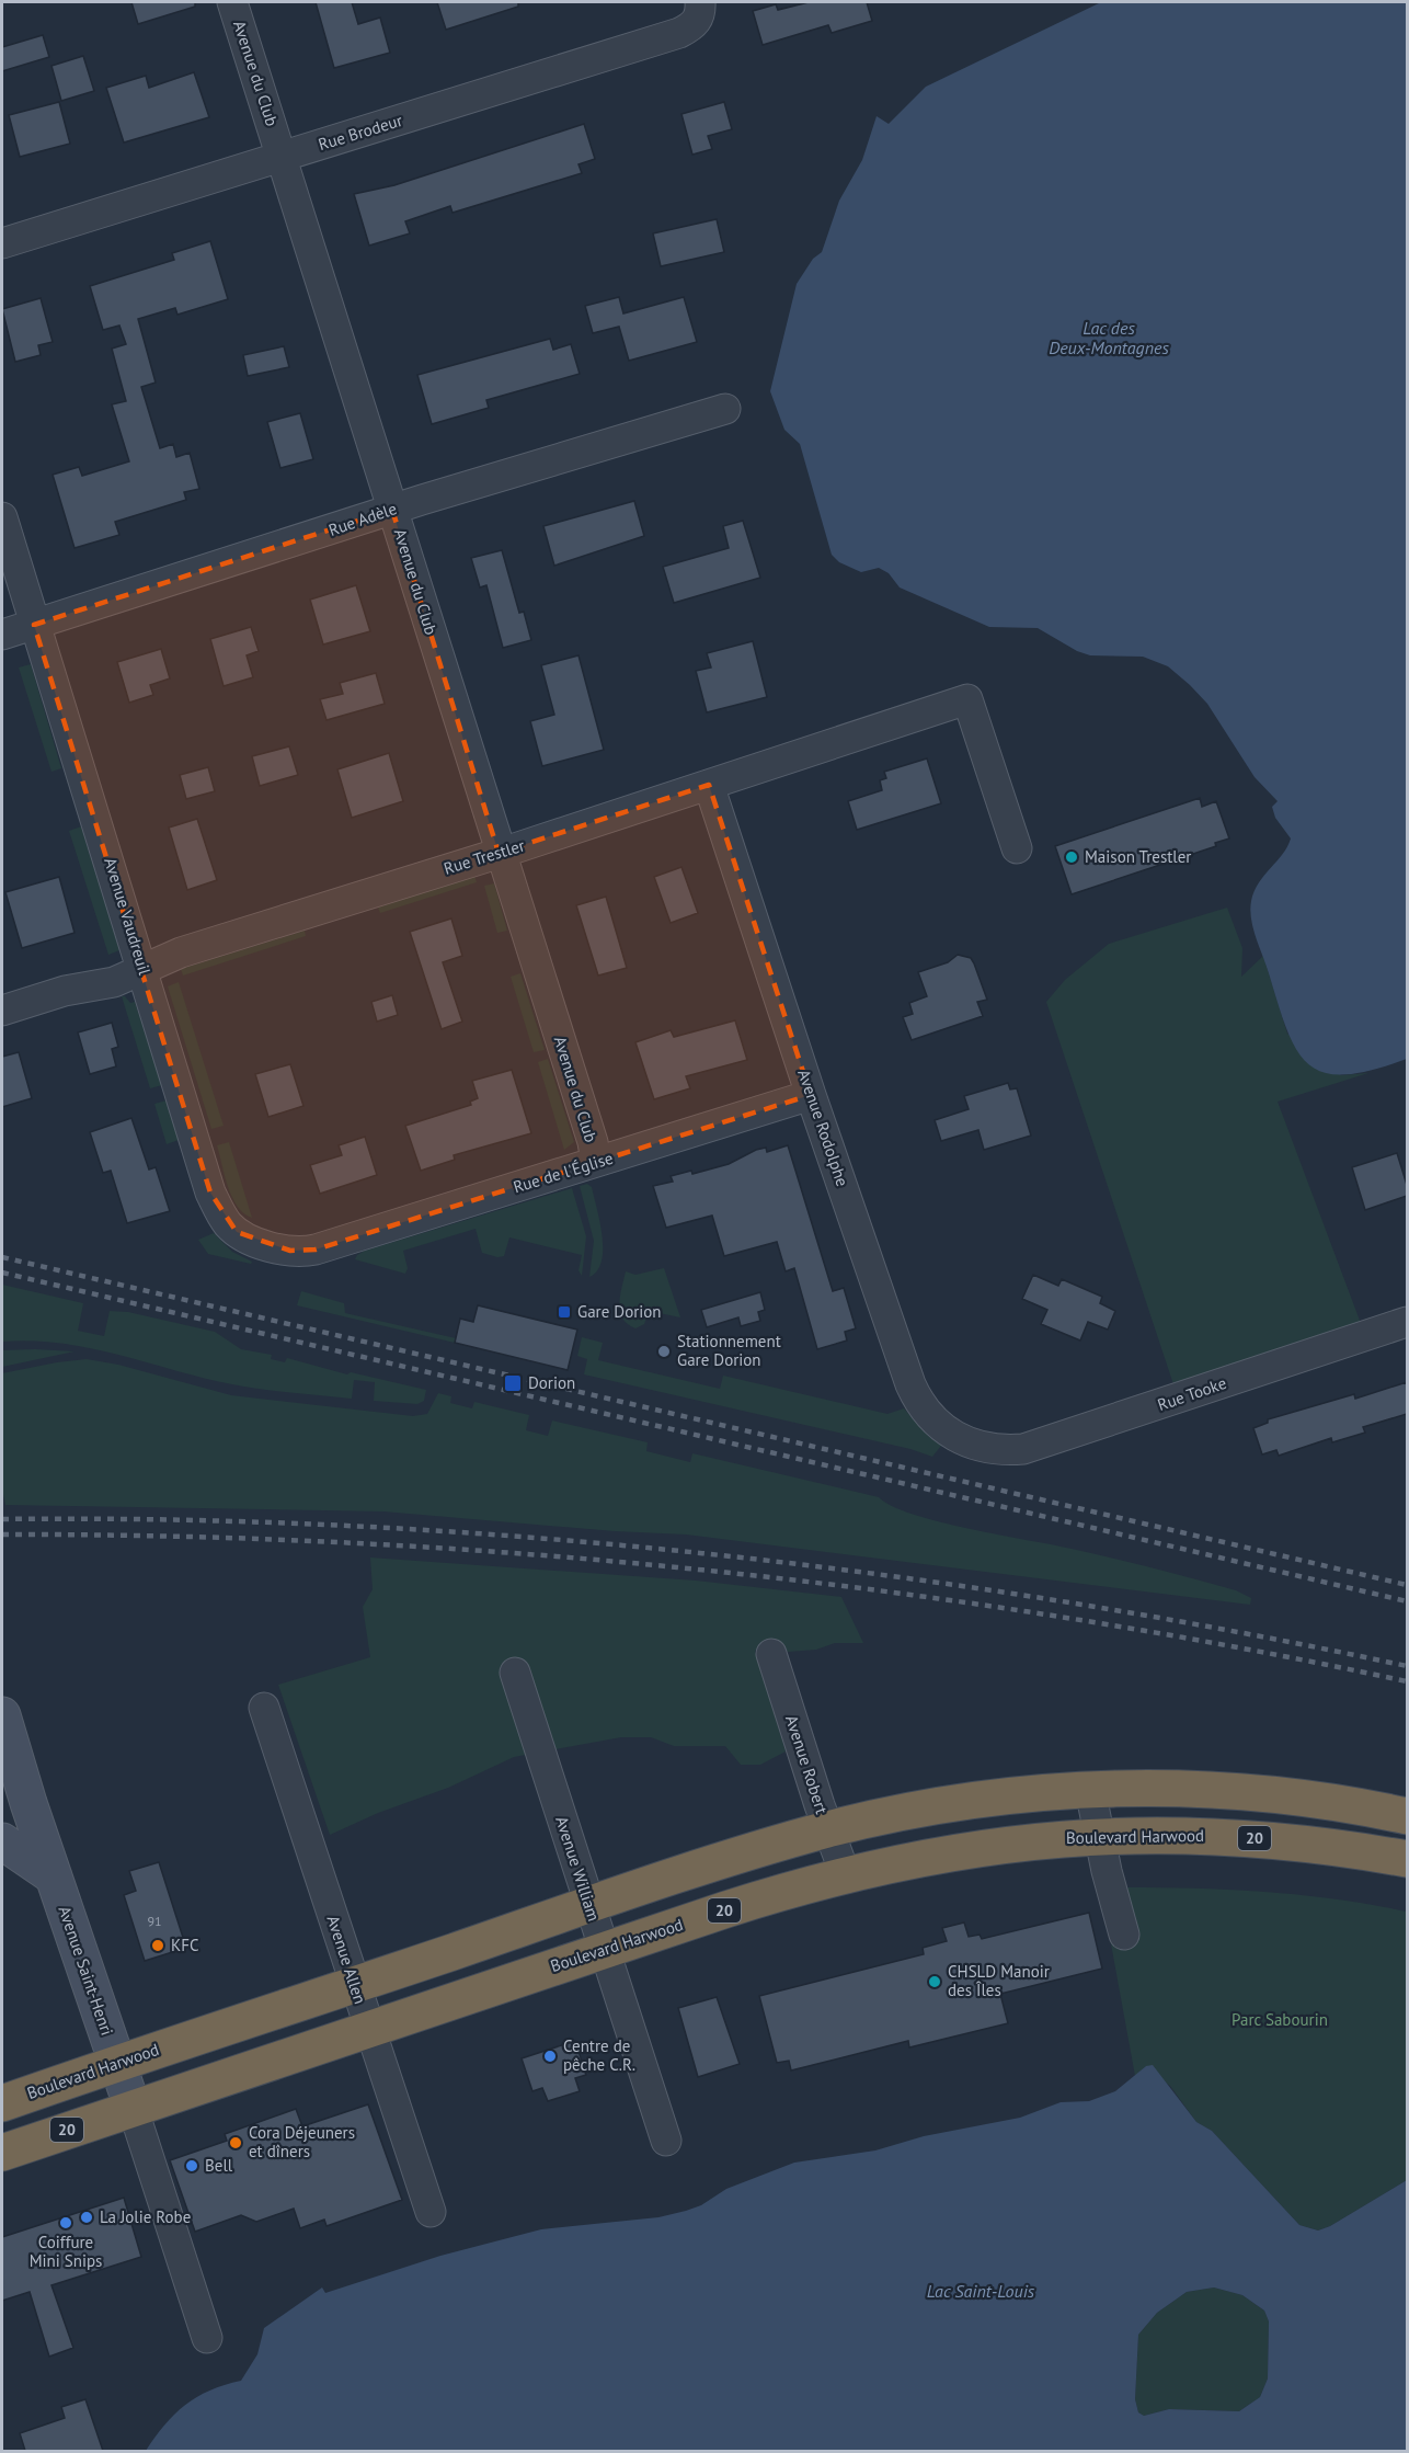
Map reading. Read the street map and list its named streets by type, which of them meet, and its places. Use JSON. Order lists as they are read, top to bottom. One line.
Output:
{"streets":{"highway":["Boulevard Harwood","20"],"main road":["Avenue Saint-Henri"],"street":["Avenue du Club","Rue Brodeur","Rue Adèle","Rue Trestler","Avenue Vaudreuil","Avenue Rodolphe","Rue de l'Église","Rue Tooke","Avenue Robert","Avenue William","Avenue Allen"]},"crossings":[["Avenue du Club","Rue Brodeur"],["Avenue du Club","Rue Adèle"],["Avenue du Club","Rue Trestler"],["Avenue du Club","Rue de l'Église"],["Rue Adèle","Avenue Vaudreuil"],["Rue Trestler","Avenue Vaudreuil"],["Rue Trestler","Avenue Rodolphe"],["Avenue Vaudreuil","Rue de l'Église"],["Avenue Rodolphe","Rue de l'Église"],["Avenue Rodolphe","Rue Tooke"],["Avenue Robert","Boulevard Harwood"],["Boulevard Harwood","Avenue William"],["Boulevard Harwood","Avenue Allen"],["Boulevard Harwood","Avenue Saint-Henri"]],"water":["Lac des Deux-Montagnes","Lac Saint-Louis"],"parks":["Parc Sabourin"],"places":{"other":["Maison Trestler","Stationnement Gare Dorion","KFC","CHSLD Manoir des Îles","Centre de pêche C.R.","Cora Déjeuners et dîners","Bell","La Jolie Robe","Coiffure Mini Snips"],"transit":["Gare Dorion","Dorion"]},"house_numbers":["91"]}
